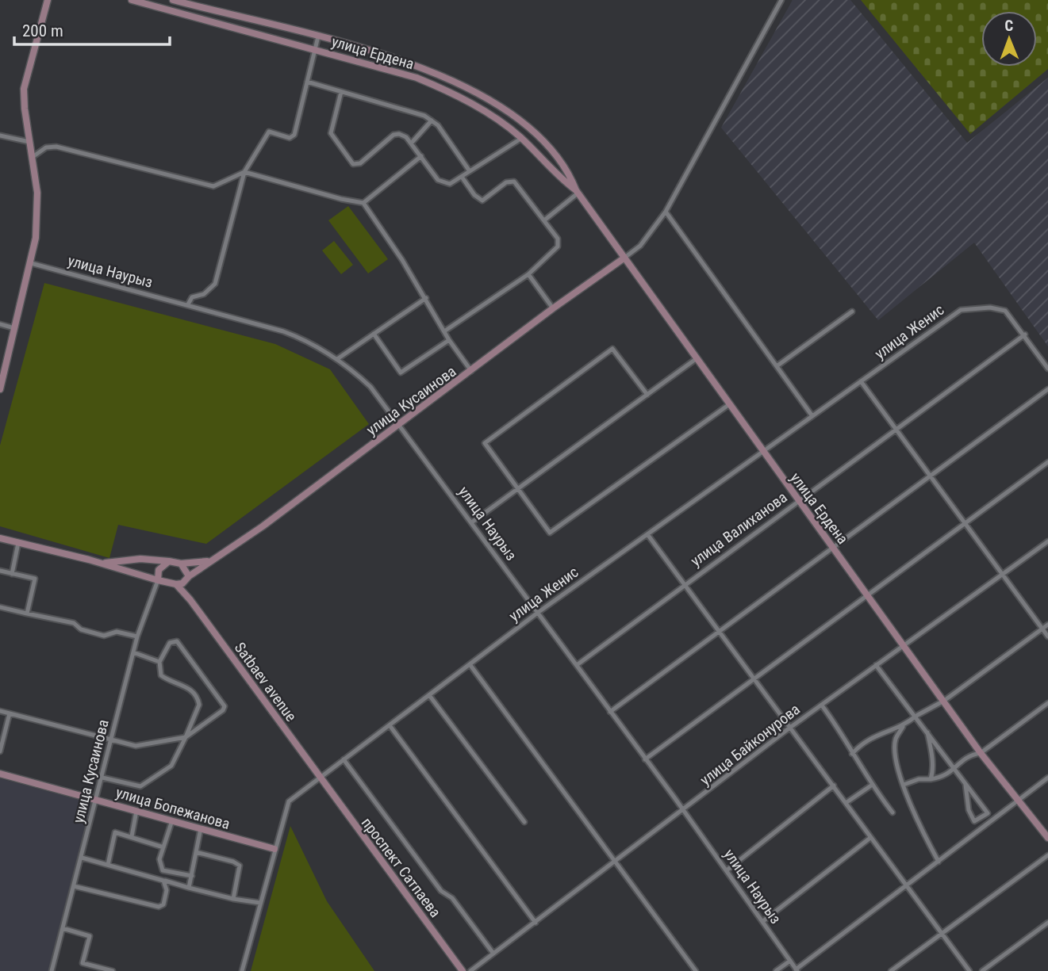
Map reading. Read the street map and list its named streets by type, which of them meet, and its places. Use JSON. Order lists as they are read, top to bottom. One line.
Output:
{"streets":{"street":["улица Ердена","улица Наурыз","улица Женис","улица Кусаинова","улица Валиханова","Satbaev avenue","улица Байконурова","улица Бопежанова","проспект Сатпаева"]},"crossings":[["улица Ердена","улица Женис"],["улица Ердена","улица Кусаинова"],["улица Ердена","улица Валиханова"],["улица Ердена","улица Байконурова"],["улица Наурыз","улица Женис"],["улица Наурыз","улица Кусаинова"],["улица Наурыз","улица Валиханова"],["улица Наурыз","улица Байконурова"],["улица Женис","улица Валиханова"],["улица Женис","Satbaev avenue"],["улица Женис","улица Бопежанова"],["улица Женис","проспект Сатпаева"],["улица Кусаинова","улица Бопежанова"],["Satbaev avenue","проспект Сатпаева"]],"scale_bar":"200 m","north":"top"}
